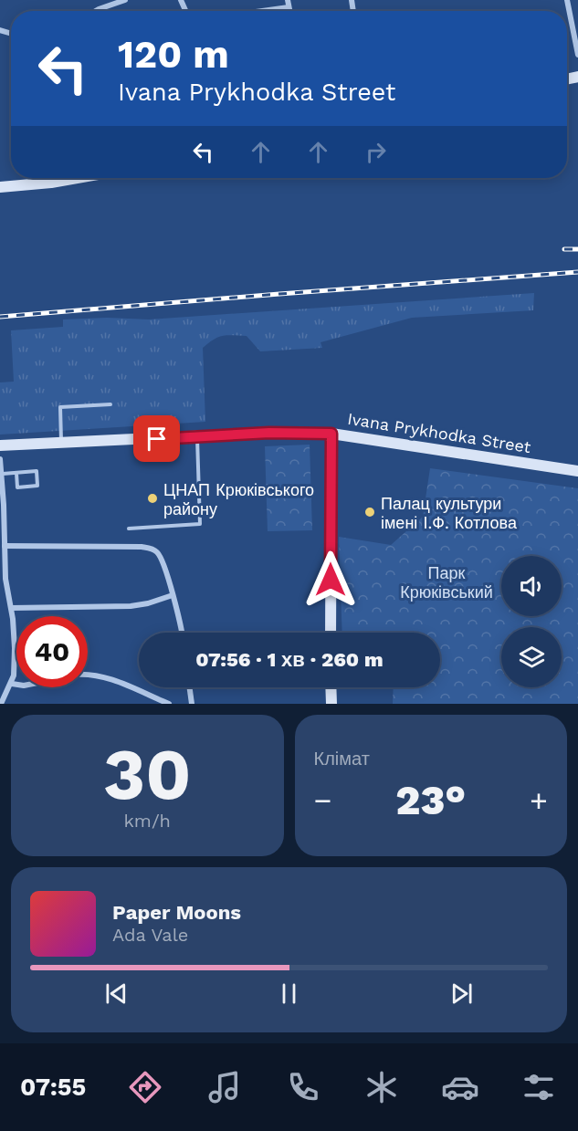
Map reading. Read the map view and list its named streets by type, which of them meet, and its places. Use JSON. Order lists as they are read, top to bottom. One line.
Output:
{"streets":{"main road":["Ivana Prykhodka Street"]},"parks":["Парк Крюківський"],"places":["ЦНАП Крюківського району","Палац культури імені І.Ф. Котлова"],"page":{"turn":["120 m","Ivana Prykhodka Street"],"limit":"40","trip":"07:56 · 1 хв · 260 m","tile":[["30","km/h"],"Клімат"],"heat":["−","23°","+"],"song":["Paper Moons","Ada Vale"],"tabs":"07:55"}}
